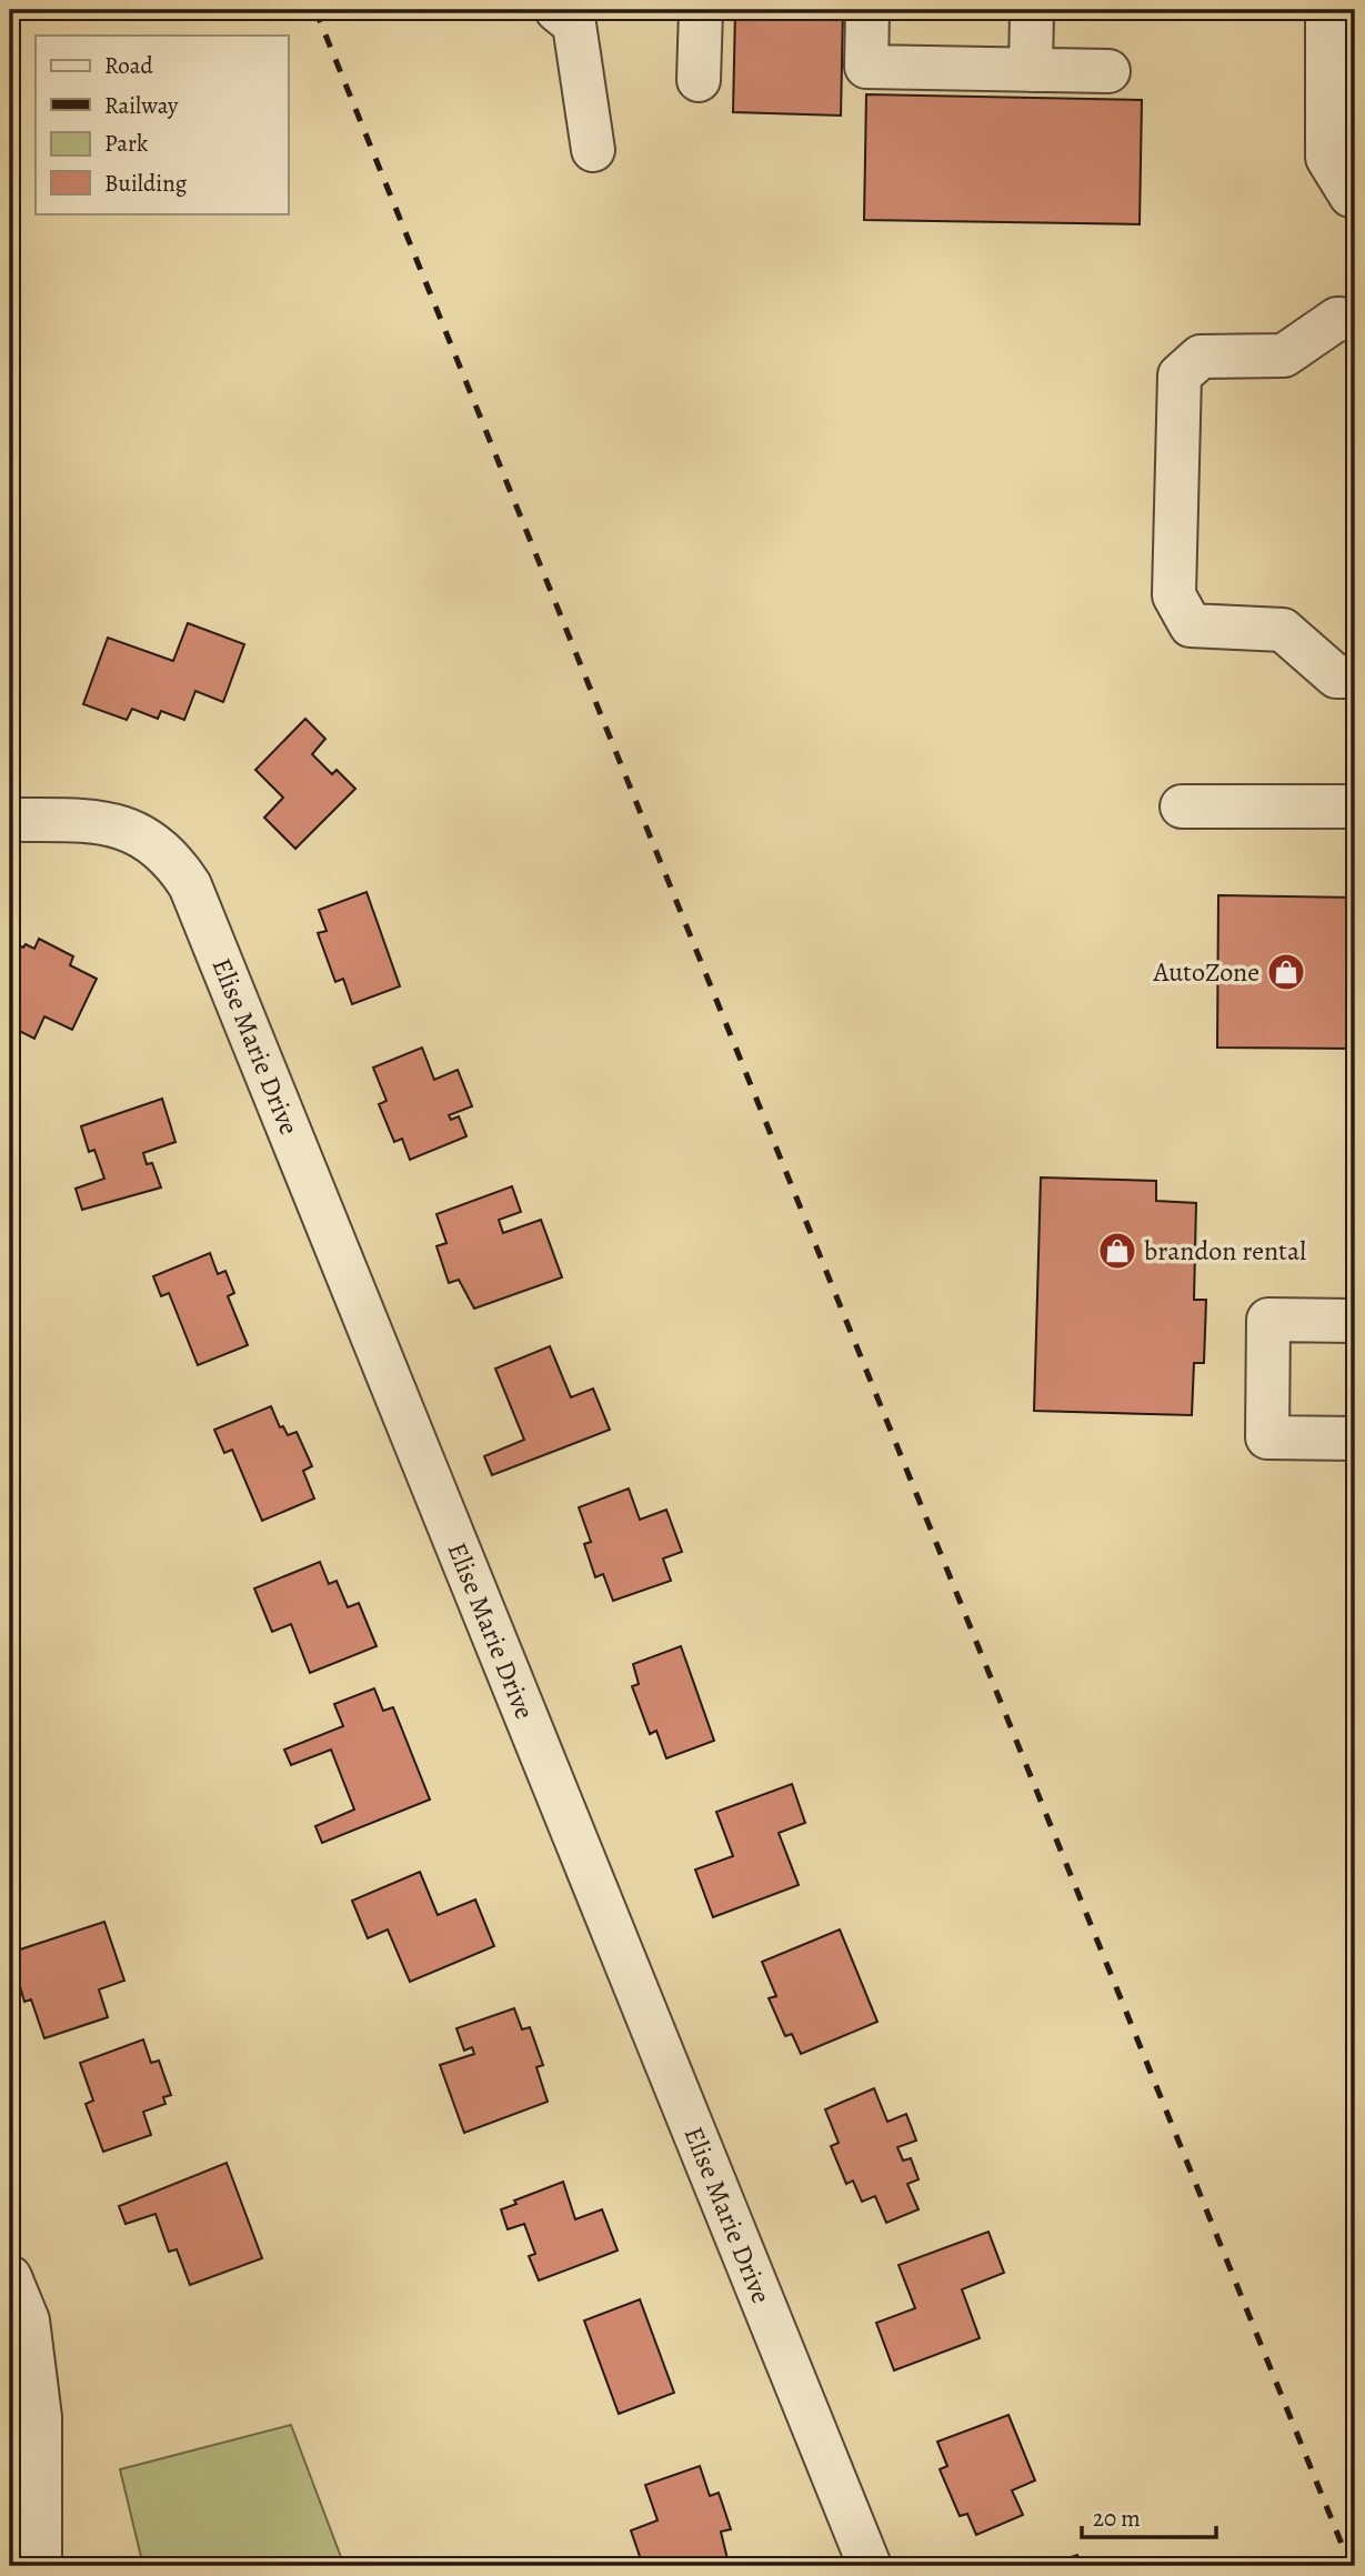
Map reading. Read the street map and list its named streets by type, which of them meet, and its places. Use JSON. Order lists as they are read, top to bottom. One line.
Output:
{"streets":{"street":["Elise Marie Drive"]},"places":{"shop":["AutoZone","brandon rental"]},"legend":["Road","Railway","Park","Building"],"scale_bar":"20 m"}
